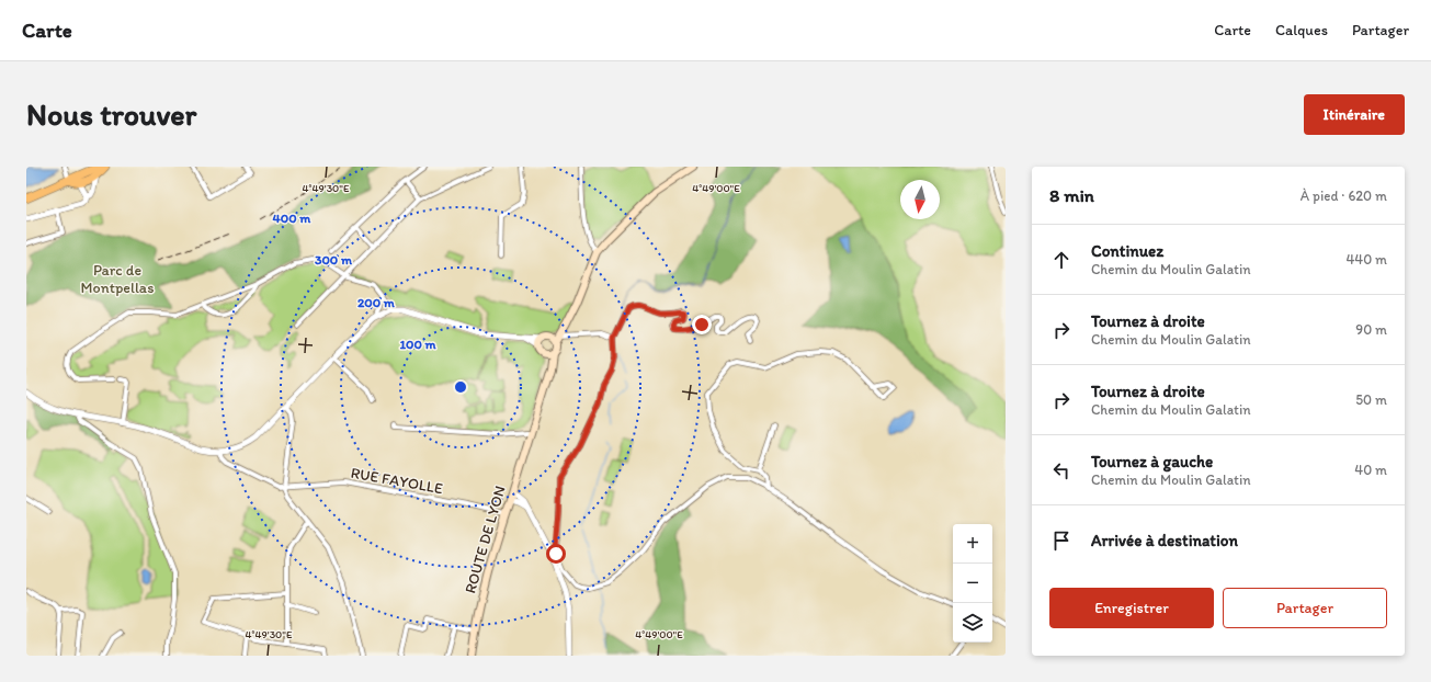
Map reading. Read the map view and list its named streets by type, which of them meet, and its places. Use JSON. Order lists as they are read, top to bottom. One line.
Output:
{"streets":{"main road":["ROUTE DE LYON"],"street":["RUE FAYOLLE"]},"crossings":[["RUE FAYOLLE","ROUTE DE LYON"]],"parks":["Parc de Montpellas"],"north":"bottom","page":{"header":"Carte","nav":["Carte","Calques","Partager"],"buttons":["Itinéraire",["Enregistrer","Partager"]],"title":"Nous trouver","heading":["8 min","À pied · 620 m"],"list":[["Continuez","Chemin du Moulin Galatin","440 m"],["Tournez à droite","Chemin du Moulin Galatin","90 m"],["Tournez à droite","Chemin du Moulin Galatin","50 m"],["Tournez à gauche","Chemin du Moulin Galatin","40 m"],"Arrivée à destination"],"map_buttons":["+","−"]},"coordinates":["4°49'30\"E","4°49'00\"E"],"rings":["400 m","300 m","200 m","100 m"]}
